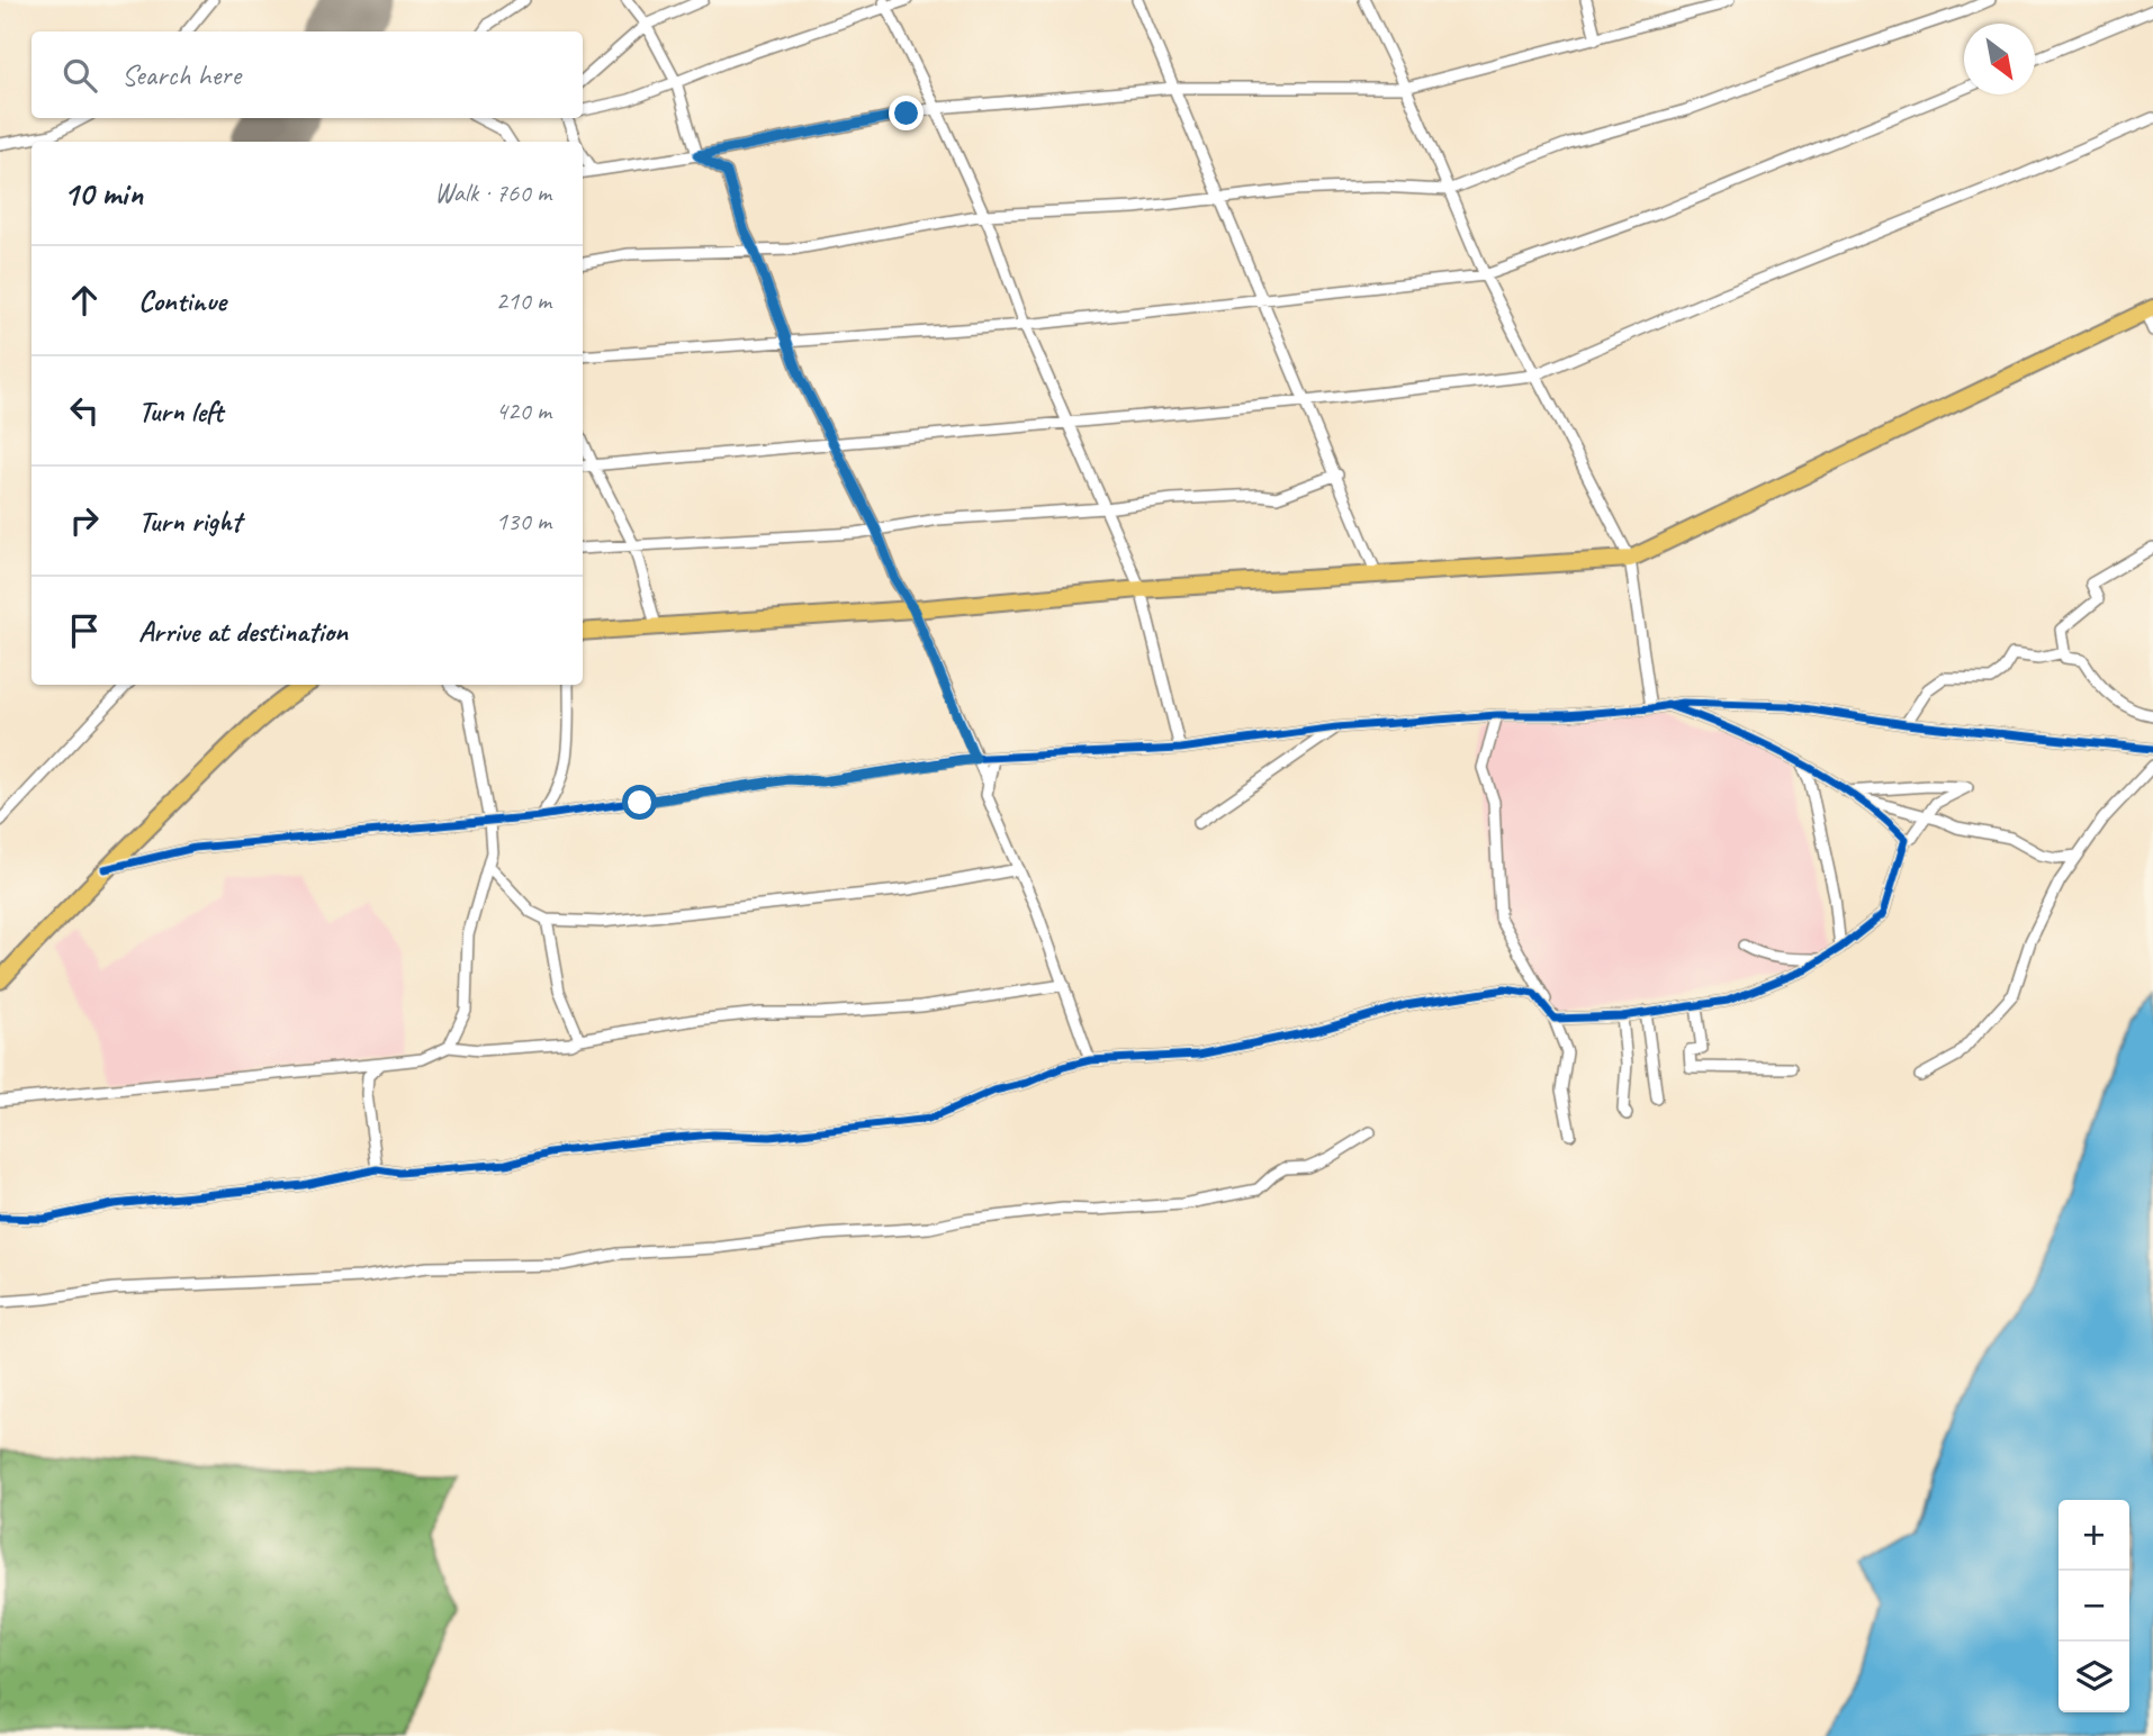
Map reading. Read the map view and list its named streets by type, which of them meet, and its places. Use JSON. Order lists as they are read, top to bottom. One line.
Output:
{"north":"bottom right","page":{"search":"Search here","heading":["10 min","Walk · 760 m"],"list":[["Continue","210 m"],["Turn left","420 m"],["Turn right","130 m"],"Arrive at destination"],"map_buttons":["+","−"]}}
